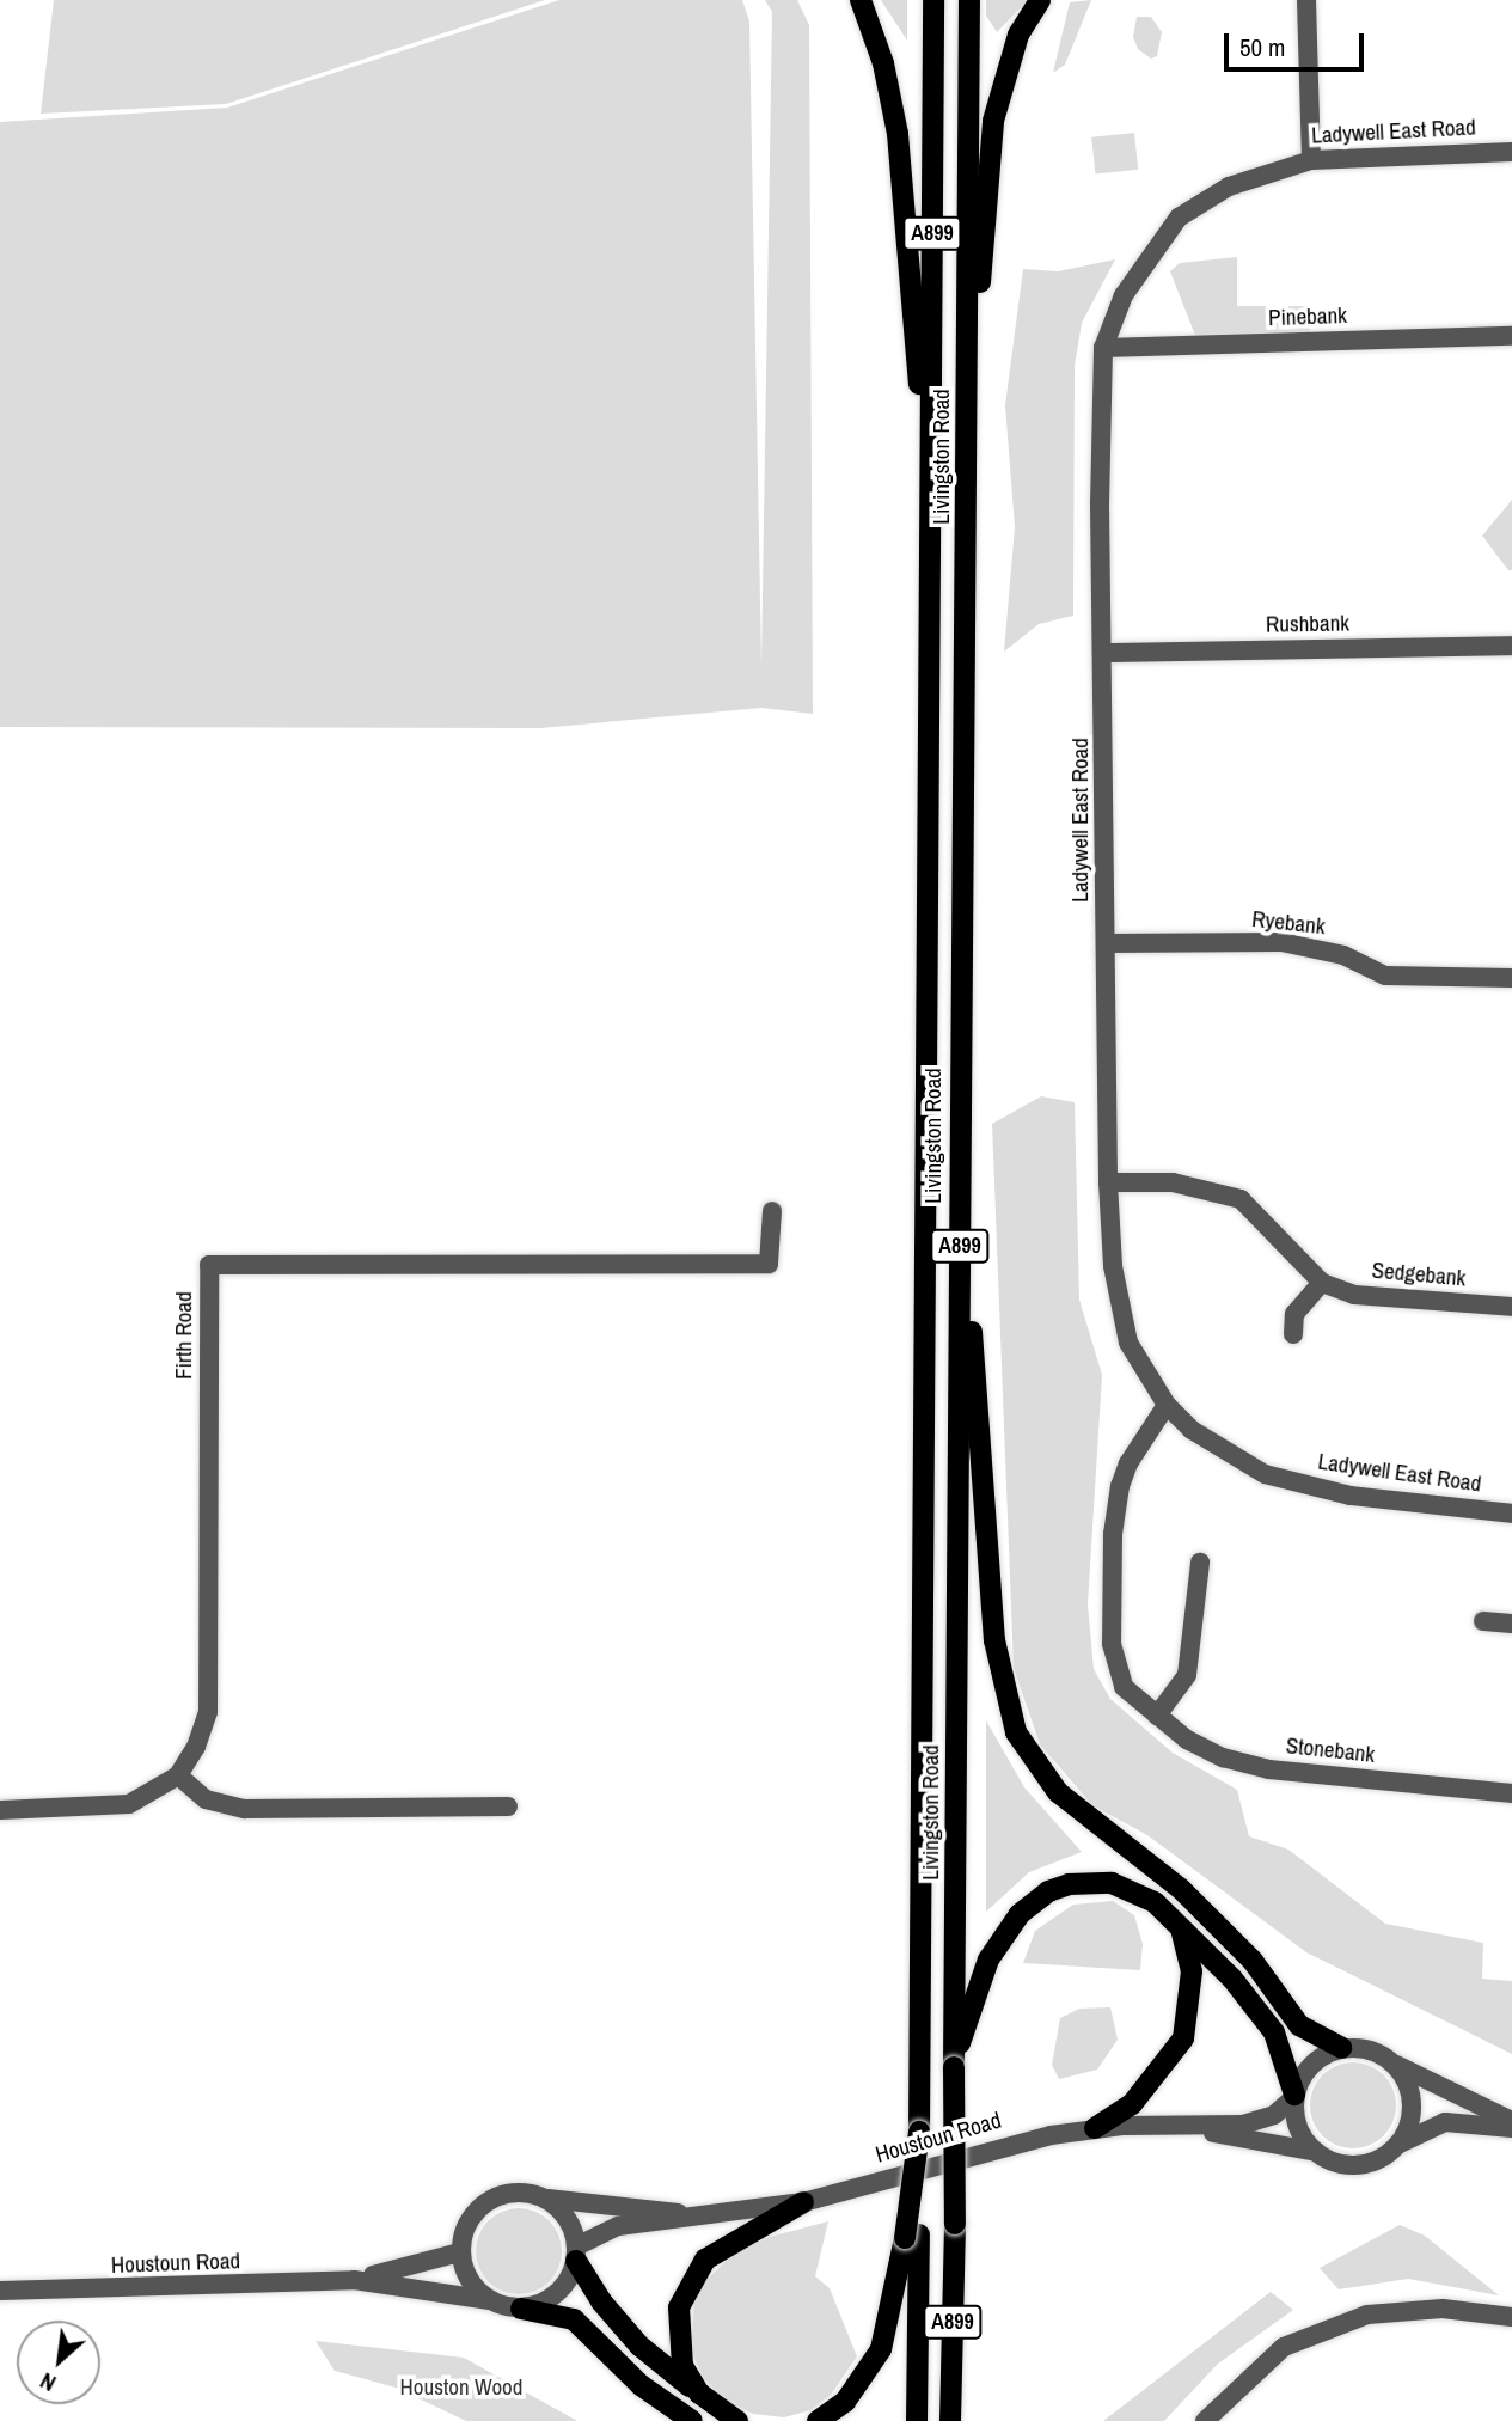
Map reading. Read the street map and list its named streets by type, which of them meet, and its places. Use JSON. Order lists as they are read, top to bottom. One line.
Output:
{"streets":{"main road":["A899","Livingston Road"],"street":["Ladywell East Road","Pinebank","Rushbank","Ryebank","Sedgebank","Firth Road","Stonebank","Houstoun Road"]},"crossings":[["Ladywell East Road","Pinebank"],["Ladywell East Road","Rushbank"],["Ladywell East Road","Ryebank"],["Ladywell East Road","Sedgebank"],["Ladywell East Road","Stonebank"],["A899","Livingston Road"]],"parks":["Houston Wood"],"scale_bar":"50 m","north":"bottom left"}
